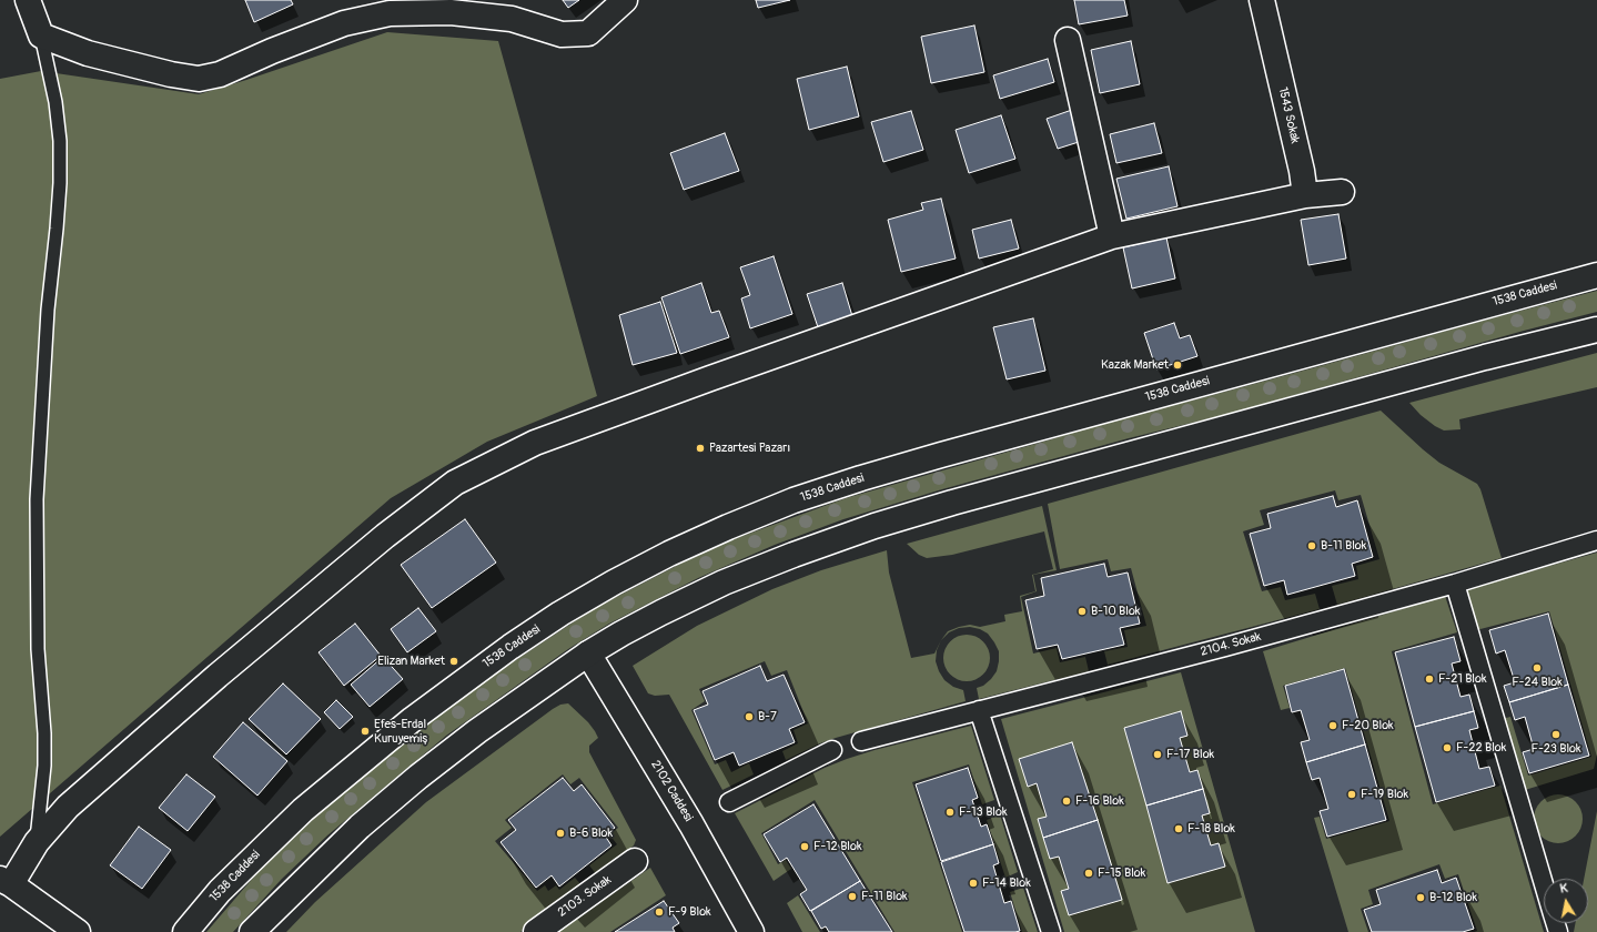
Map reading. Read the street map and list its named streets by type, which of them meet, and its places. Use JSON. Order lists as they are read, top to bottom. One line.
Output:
{"streets":{"street":["1543 Sokak","1538 Caddesi","2104. Sokak","2102 Caddesi","2103. Sokak"]},"places":["Kazak Market","Pazartesi Pazarı","B-11 Blok","B-10 Blok","Elizan Market","F-24 Blok","F-21 Blok","B-7","F-20 Blok","Efes-Erdal Kuruyemiş","F-23 Blok","F-22 Blok","F-17 Blok","F-19 Blok","F-16 Blok","F-13 Blok","F-18 Blok","B-6 Blok","F-12 Blok","F-15 Blok","F-14 Blok","F-11 Blok","B-12 Blok","F-9 Blok"],"north":"top"}
